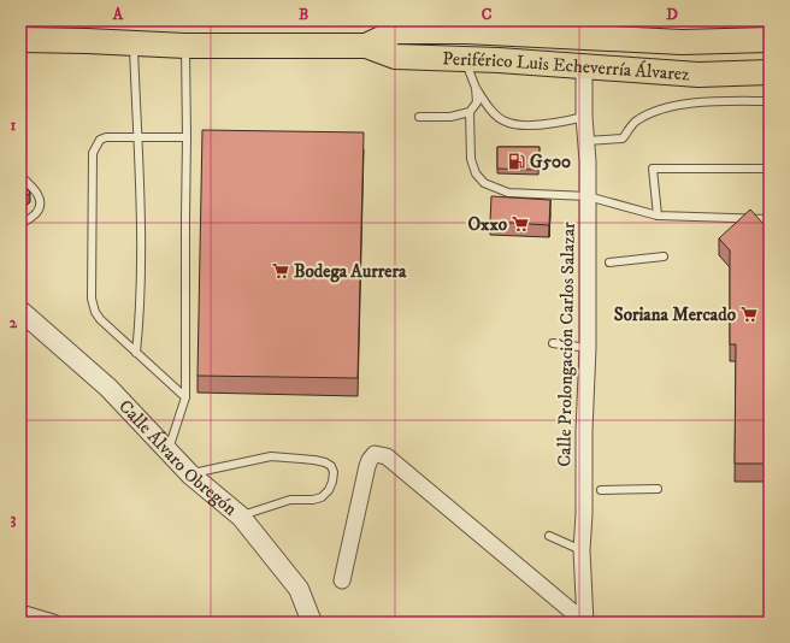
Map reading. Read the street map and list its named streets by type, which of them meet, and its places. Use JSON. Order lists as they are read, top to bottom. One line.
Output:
{"streets":{"main road":["Periférico Luis Echeverría Álvarez"],"street":["Calle Prolongación Carlos Salazar","Calle Álvaro Obregón"]},"crossings":[["Periférico Luis Echeverría Álvarez","Calle Prolongación Carlos Salazar"]],"places":{"fuel station":["G500"],"supermarket":["Oxxo","Bodega Aurrera","Soriana Mercado"]},"grid":{"columns":["A","B","C","D"],"rows":["1","2","3"]}}
